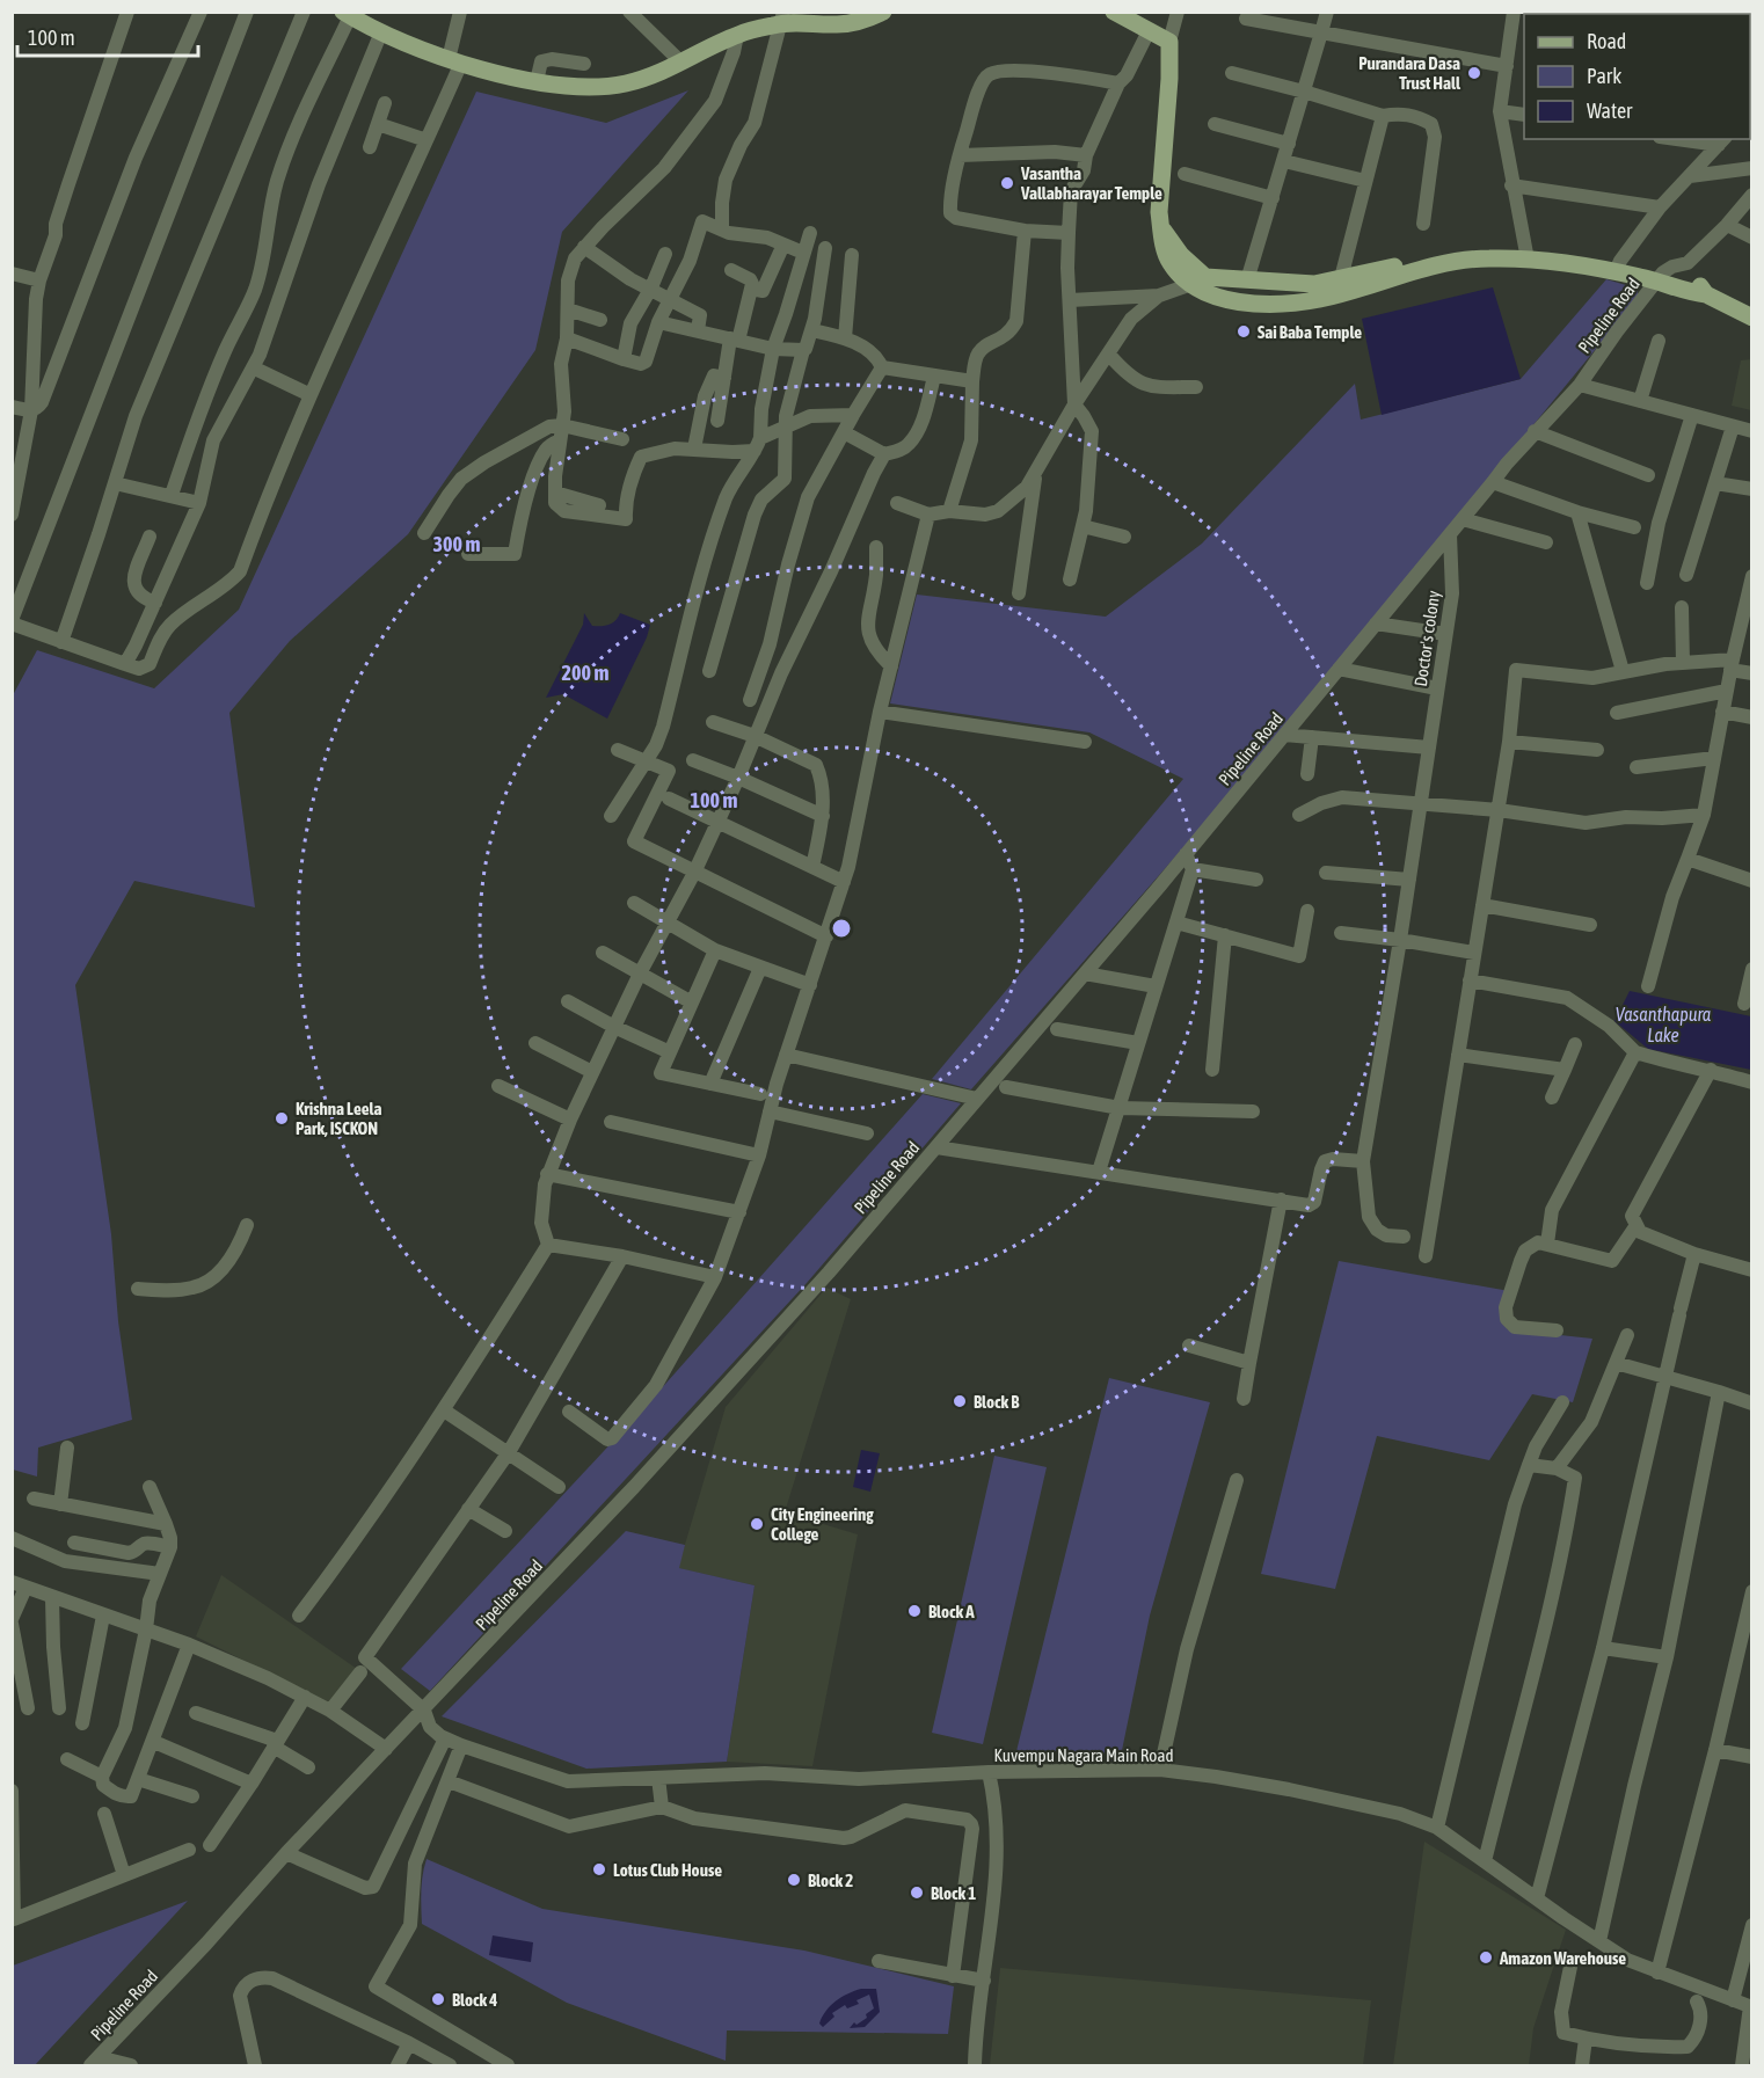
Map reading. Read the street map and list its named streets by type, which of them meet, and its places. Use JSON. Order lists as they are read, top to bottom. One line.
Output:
{"streets":{"street":["Pipeline Road","Doctor's colony","Kuvempu Nagara Main Road"]},"crossings":[["Pipeline Road","Doctor's colony"],["Pipeline Road","Kuvempu Nagara Main Road"]],"water":["Vasanthapura Lake"],"places":["Purandara Dasa Trust Hall","Vasantha Vallabharayar Temple","Sai Baba Temple","Krishna Leela Park, ISCKON","Block B","City Engineering College","Block A","Lotus Club House","Block 2","Block 1","Amazon Warehouse","Block 4"],"legend":["Road","Park","Water"],"scale_bar":"100 m","rings":["300 m","200 m","100 m"]}
